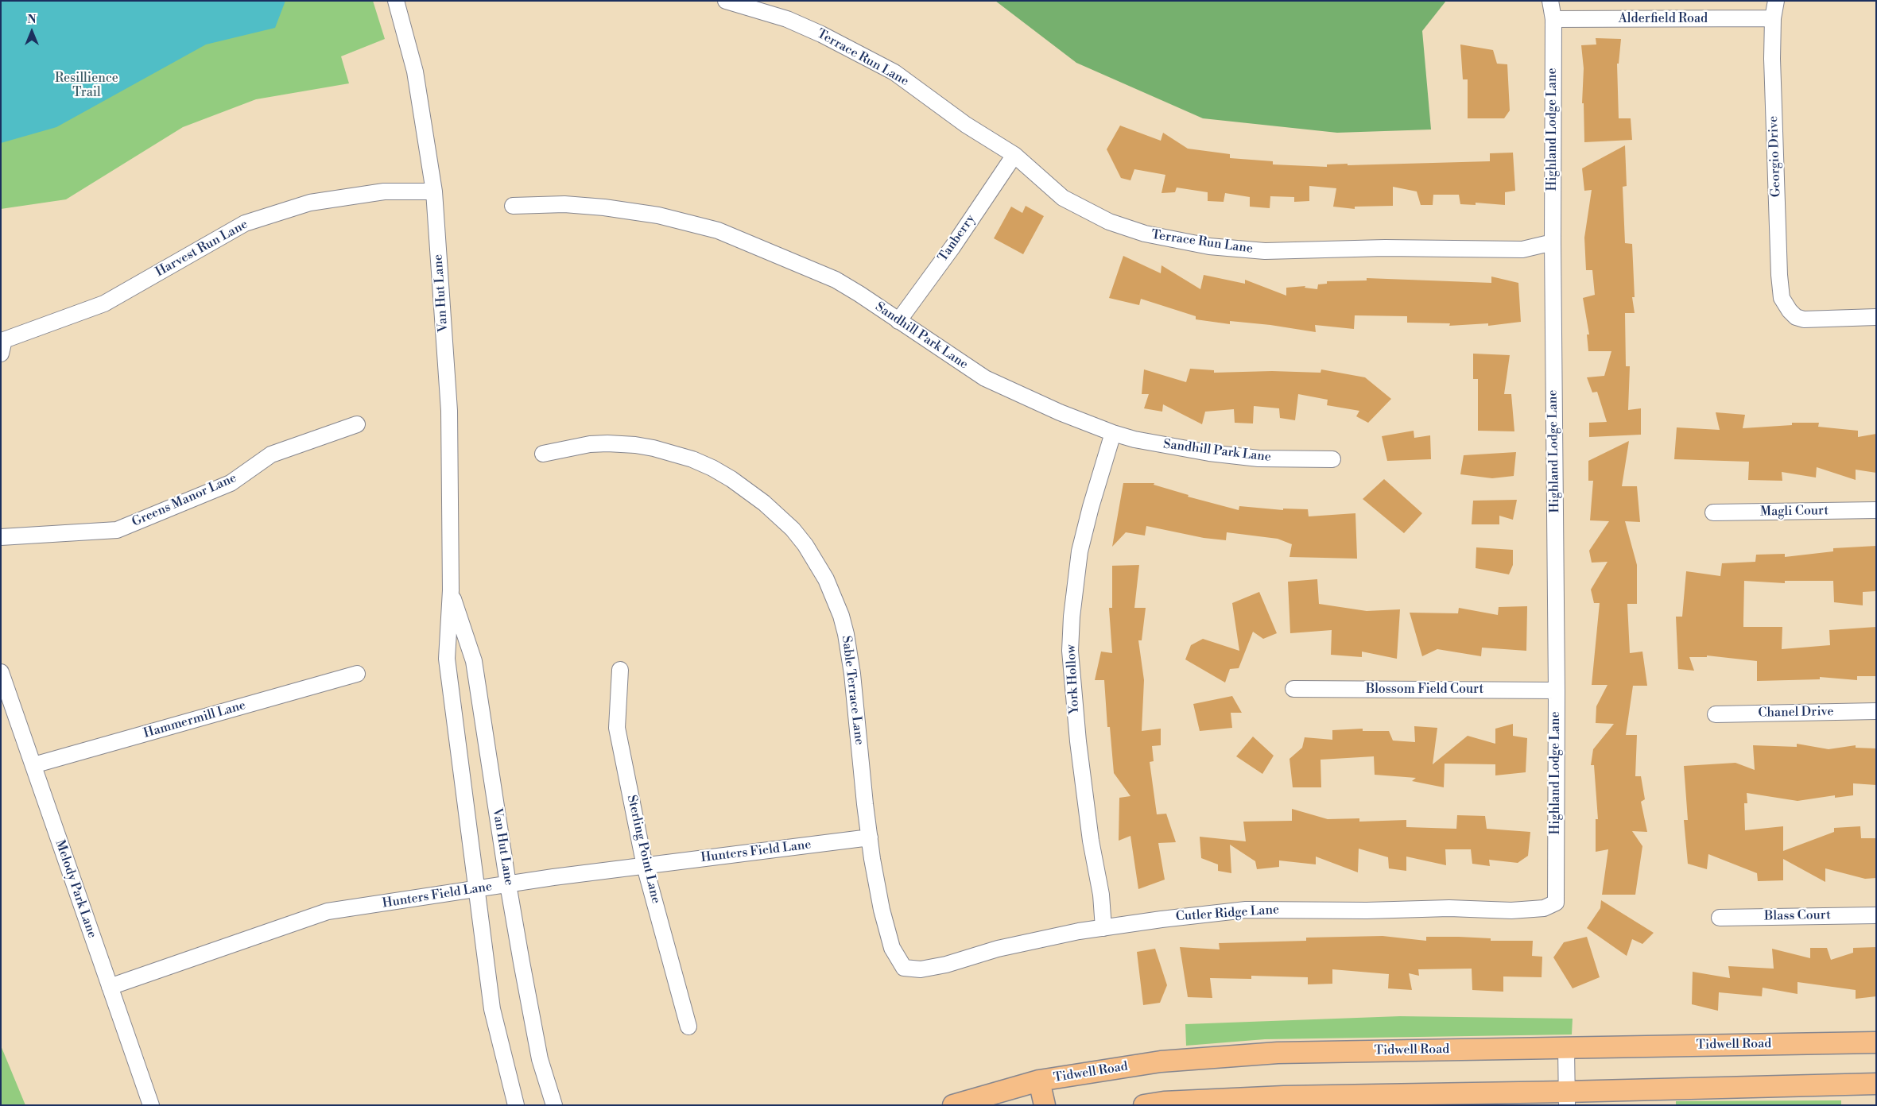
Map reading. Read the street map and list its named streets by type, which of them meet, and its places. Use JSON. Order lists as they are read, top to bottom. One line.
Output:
{"streets":{"main road":["Tidwell Road"],"street":["Alderfield Road","Terrace Run Lane","Highland Lodge Lane","Georgio Drive","Tanberry","Harvest Run Lane","Van Hut Lane","Sandhill Park Lane","Greens Manor Lane","Magli Court","York Hollow","Blossom Field Court","Sable Terrace Lane","Chanel Drive","Hammermill Lane","Sterling Point Lane","Hunters Field Lane","Melody Park Lane","Cutler Ridge Lane","Blass Court"]},"crossings":[["Alderfield Road","Highland Lodge Lane"],["Alderfield Road","Georgio Drive"],["Terrace Run Lane","Highland Lodge Lane"],["Terrace Run Lane","Tanberry"],["Highland Lodge Lane","Blossom Field Court"],["Highland Lodge Lane","Cutler Ridge Lane"],["Tanberry","Sandhill Park Lane"],["Harvest Run Lane","Van Hut Lane"],["Van Hut Lane","Hunters Field Lane"],["Sandhill Park Lane","York Hollow"],["York Hollow","Cutler Ridge Lane"],["Sable Terrace Lane","Hunters Field Lane"],["Sable Terrace Lane","Cutler Ridge Lane"],["Hammermill Lane","Melody Park Lane"],["Sterling Point Lane","Hunters Field Lane"],["Hunters Field Lane","Melody Park Lane"]],"parks":["Resillience Trail"],"north":"top"}
